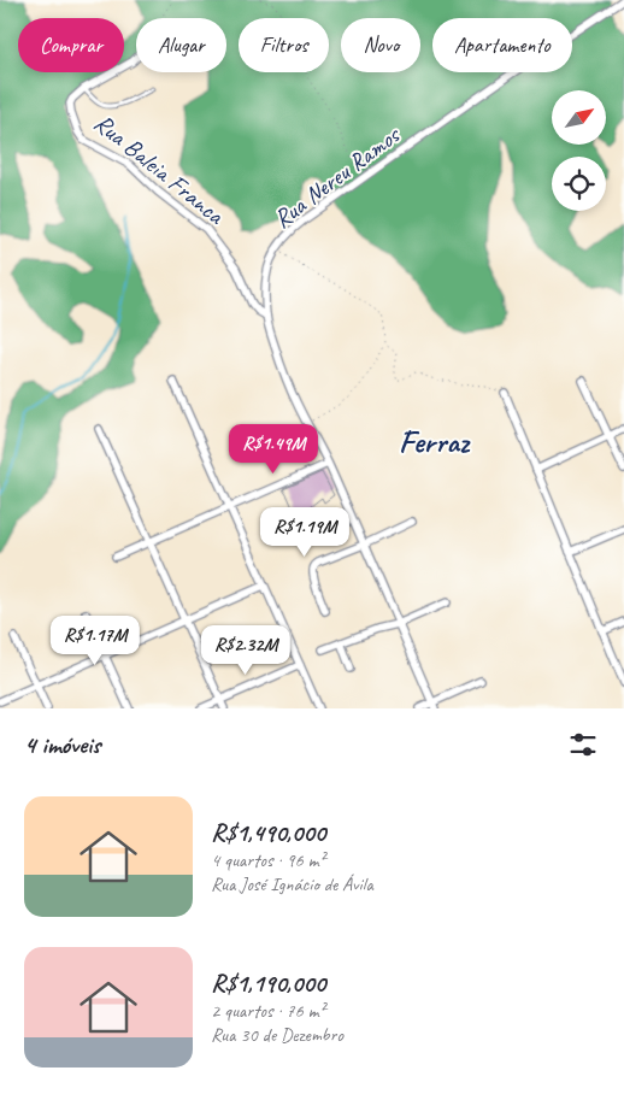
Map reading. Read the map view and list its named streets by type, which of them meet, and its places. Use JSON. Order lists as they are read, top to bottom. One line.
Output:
{"streets":{"street":["Rua Baleia Franca","Rua Nereu Ramos"]},"crossings":[["Rua Baleia Franca","Rua Nereu Ramos"]],"districts":["Ferraz"],"north":"top right","page":{"chip":["Comprar","Alugar","Filtros","Novo","Apartamento"],"price":["R$1.49M","R$1.19M","R$1.17M","R$2.32M"],"heading":"4 imóveis","list":[{"name":"R$1,490,000","note":"4 quartos · 96 m² · Rua José Ignácio de Ávila"},{"name":"R$1,190,000","note":"2 quartos · 76 m² · Rua 30 de Dezembro"}]}}
